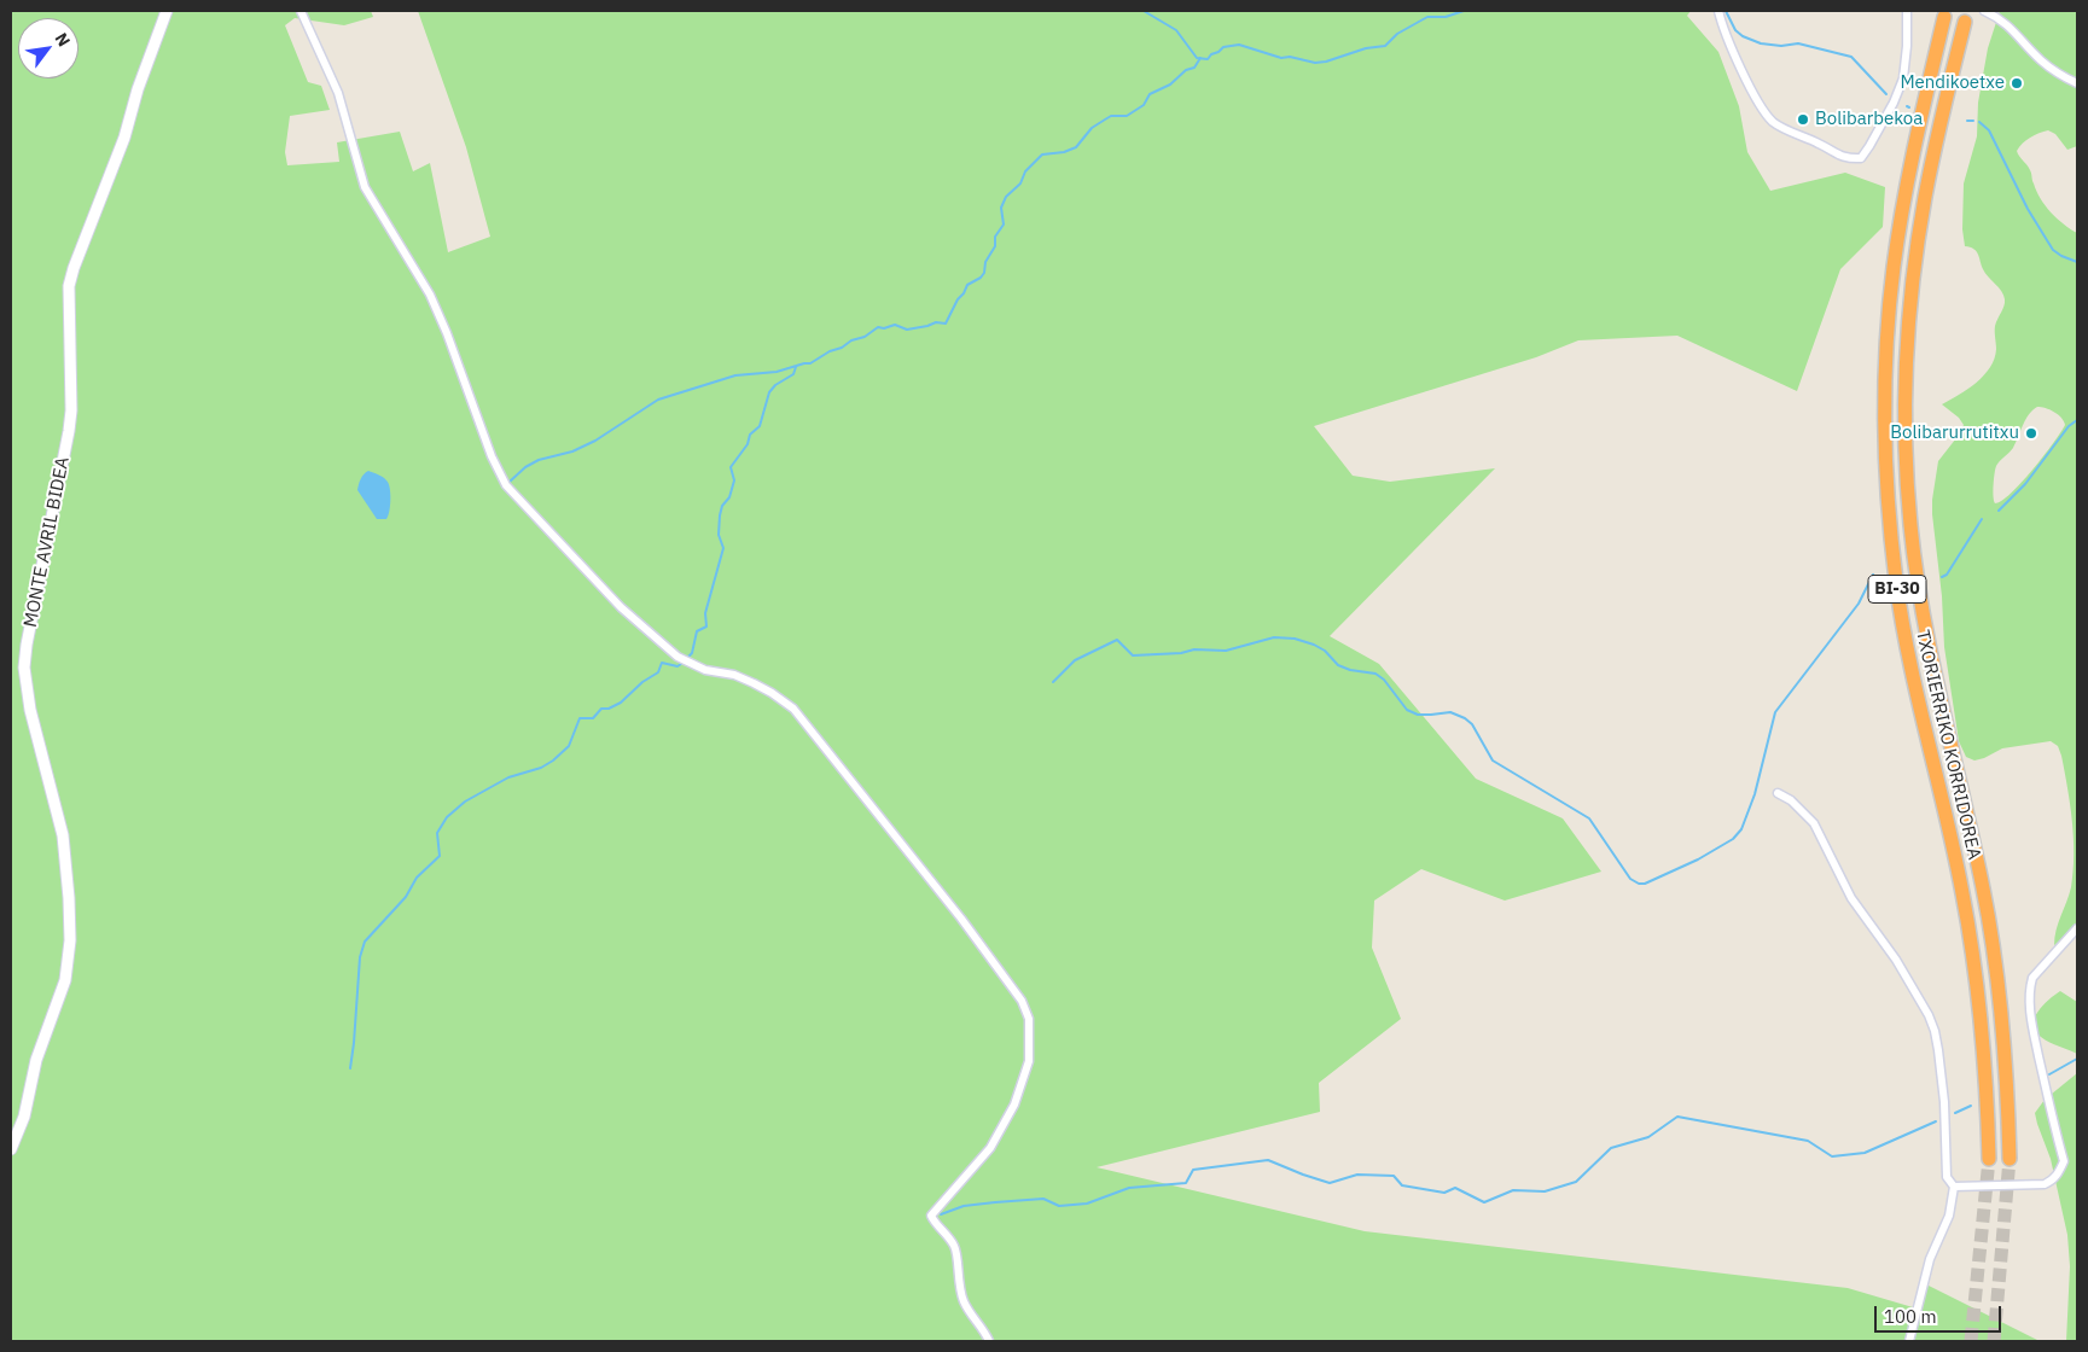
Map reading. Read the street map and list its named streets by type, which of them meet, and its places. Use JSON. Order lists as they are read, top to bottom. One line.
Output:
{"streets":{"highway":["BI-30","TXORIERRIKO KORRIDOREA"],"street":["MONTE AVRIL BIDEA"]},"places":["Mendikoetxe","Bolibarbekoa","Bolibarurrutitxu"],"scale_bar":"100 m","north":"top right"}
